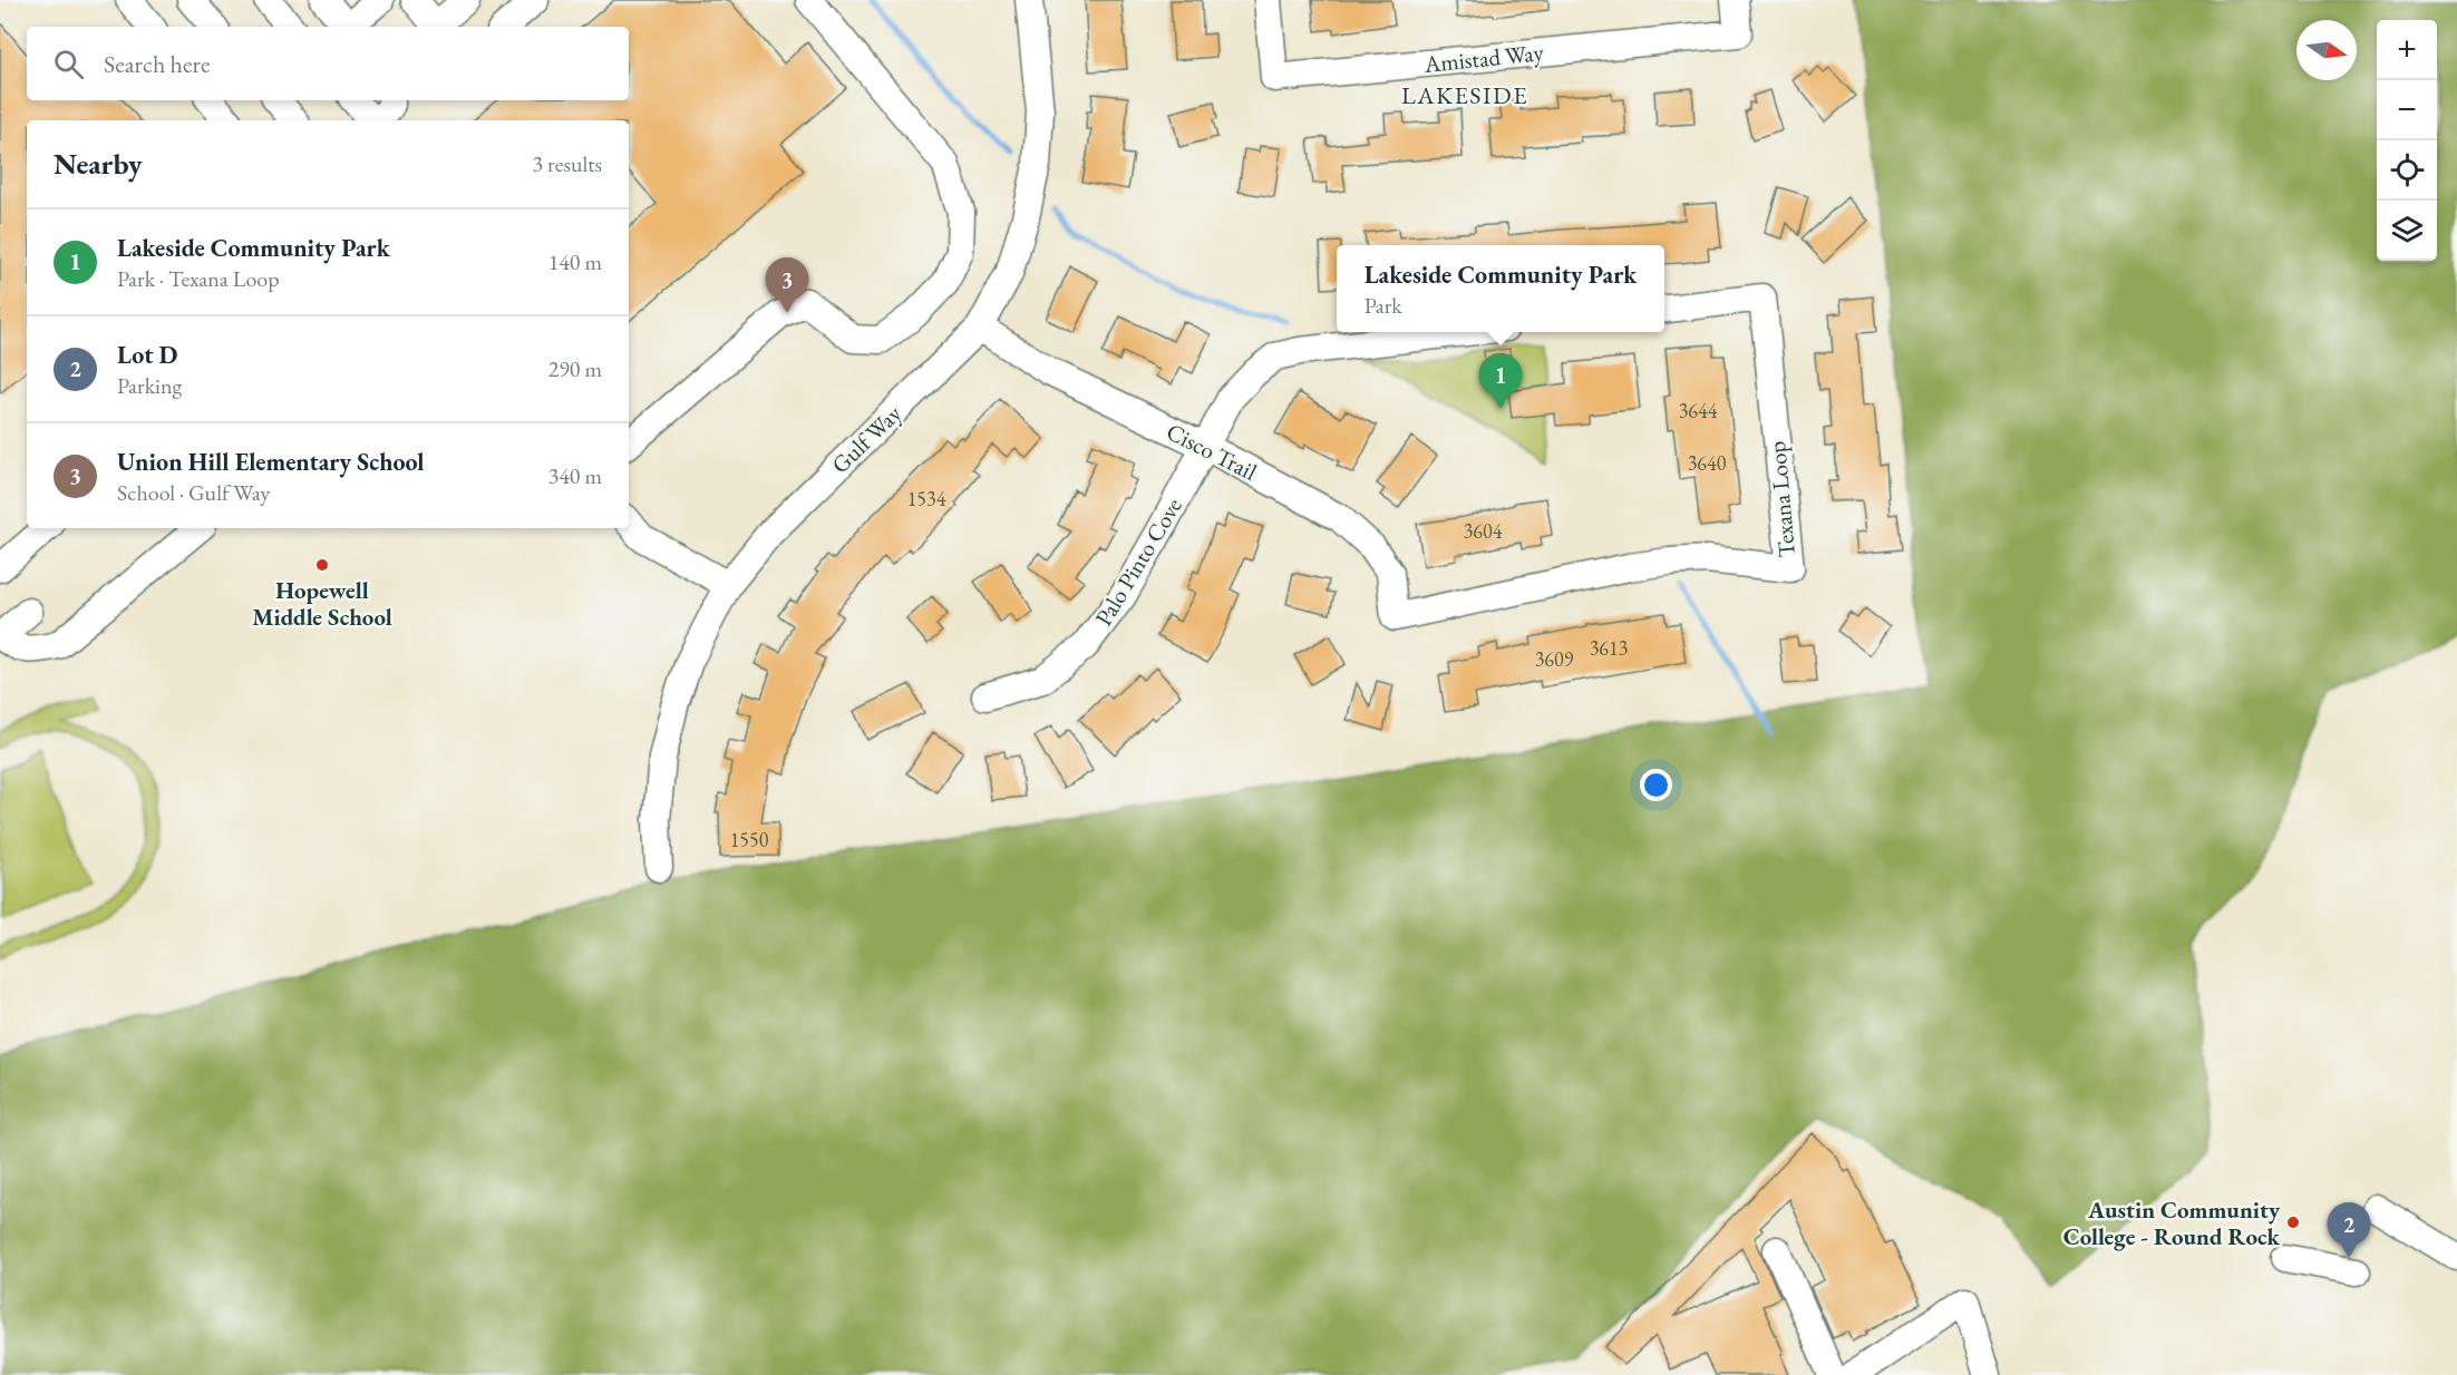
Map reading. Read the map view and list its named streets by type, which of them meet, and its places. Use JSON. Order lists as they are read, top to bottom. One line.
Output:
{"streets":{"street":["Amistad Way","Gulf Way","Cisco Trail","Texana Loop","Palo Pinto Cove"]},"crossings":[["Gulf Way","Cisco Trail"],["Cisco Trail","Texana Loop"],["Cisco Trail","Palo Pinto Cove"]],"districts":["LAKESIDE"],"places":["Hopewell Middle School","Austin Community College - Round Rock"],"house_numbers":["3644","3640","1534","3604","3613","3609","1550"],"north":"right","page":{"map_buttons":["+","−"],"search":"Search here","heading":["Nearby","3 results"],"list":[{"mark":"1","name":"Lakeside Community Park","note":"Park · Texana Loop","value":"140 m"},{"mark":"2","name":"Lot D","note":"Parking","value":"290 m"},{"mark":"3","name":"Union Hill Elementary School","note":"School · Gulf Way","value":"340 m"}],"popup":["Lakeside Community Park","Park"],"pins":["3","1","2"]}}
